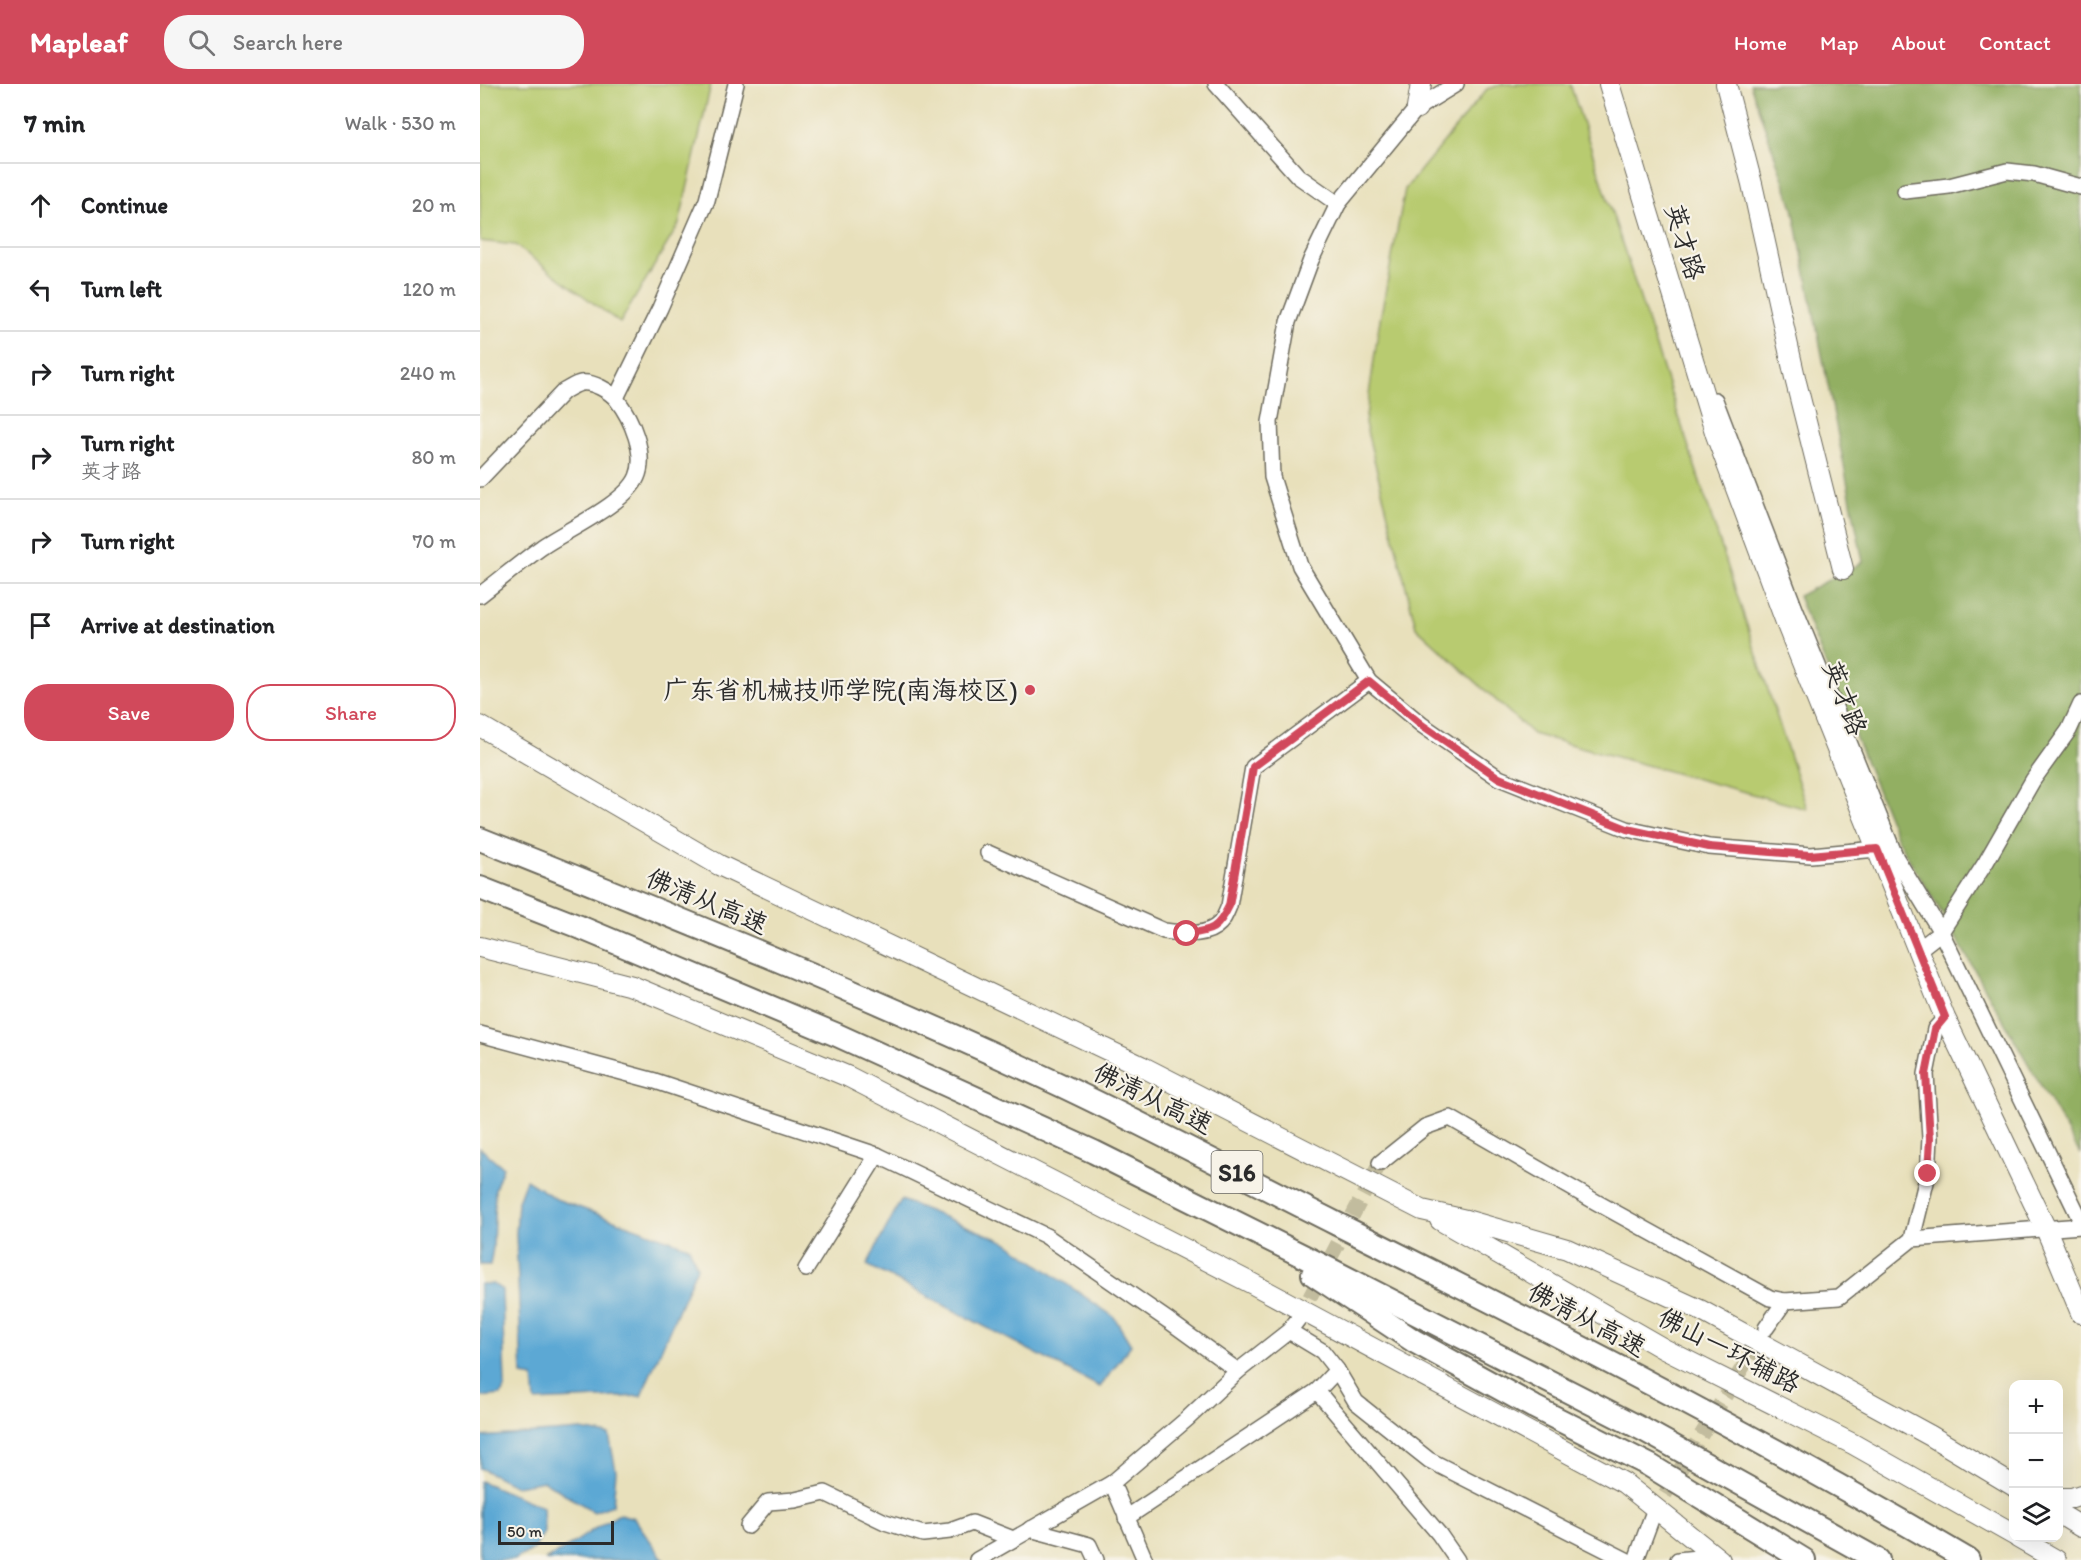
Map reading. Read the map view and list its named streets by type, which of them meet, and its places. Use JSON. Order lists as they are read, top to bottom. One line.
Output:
{"streets":{"highway":["佛清从高速","S16"],"main road":["英才路","佛山一环辅路"]},"places":["广东省机械技师学院(南海校区)"],"scale_bar":"50 m","page":{"header":"Mapleaf","search":"Search here","nav":["Home","Map","About","Contact"],"heading":["7 min","Walk · 530 m"],"list":[["Continue","20 m"],["Turn left","120 m"],["Turn right","240 m"],["Turn right","英才路","80 m"],["Turn right","70 m"],"Arrive at destination"],"buttons":["Save","Share"],"map_buttons":["+","−"],"scale":"50 m"}}
